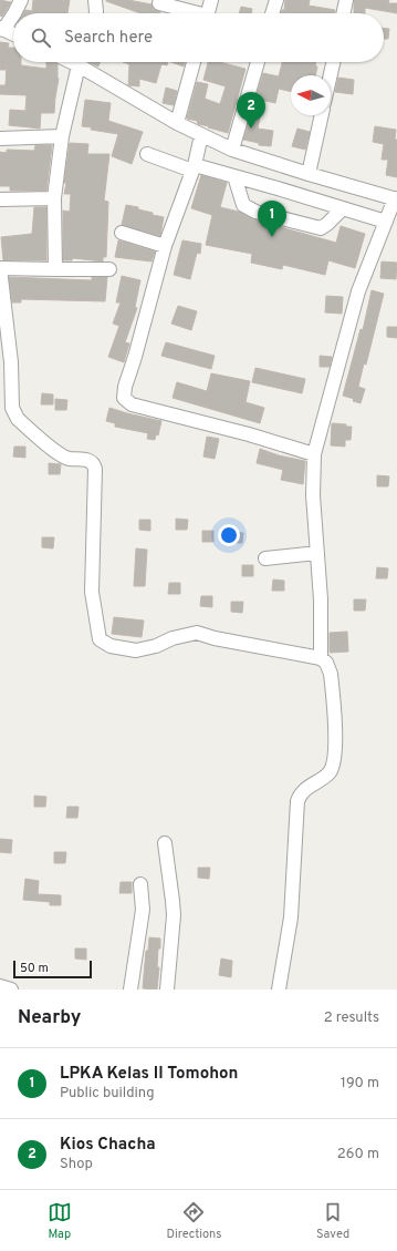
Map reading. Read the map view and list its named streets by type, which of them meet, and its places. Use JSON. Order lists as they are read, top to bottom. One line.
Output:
{"scale_bar":"50 m","north":"left","page":{"search":"Search here","pins":["2","1"],"scale":"50 m","heading":["Nearby","2 results"],"list":[{"mark":"1","name":"LPKA Kelas II Tomohon","note":"Public building","value":"190 m"},{"mark":"2","name":"Kios Chacha","note":"Shop","value":"260 m"}],"nav":["Map","Directions","Saved"]}}
